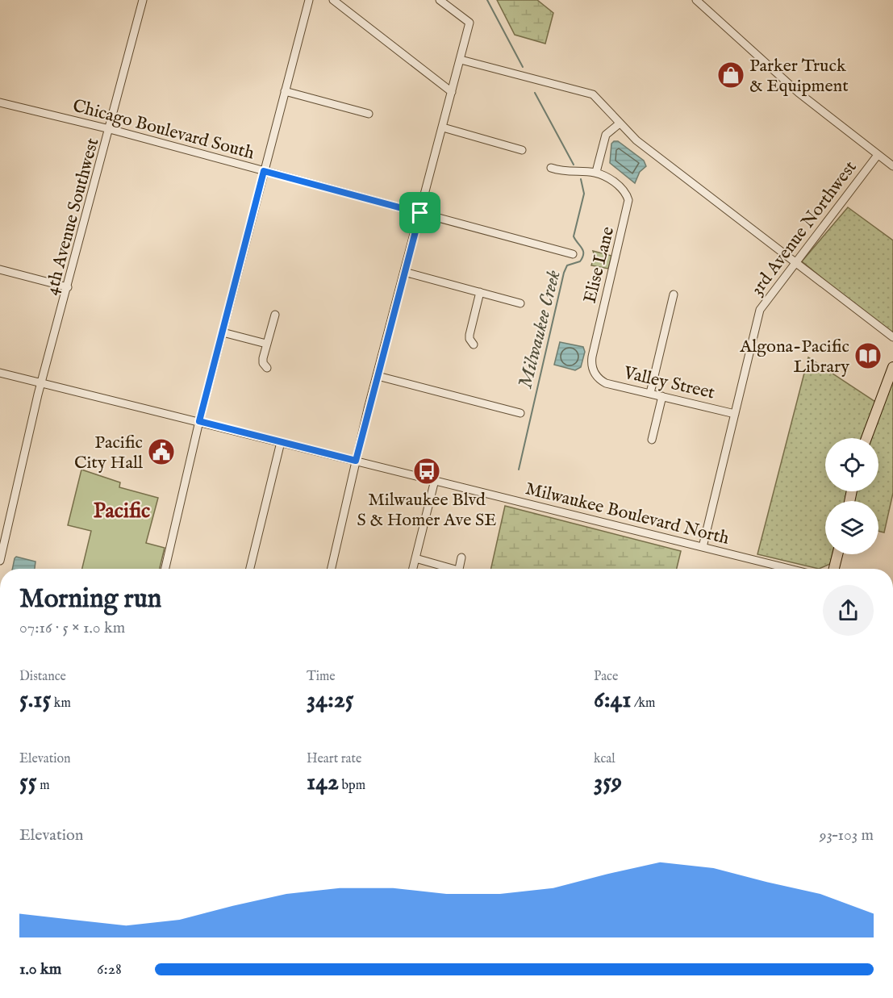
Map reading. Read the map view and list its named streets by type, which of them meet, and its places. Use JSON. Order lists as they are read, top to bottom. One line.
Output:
{"streets":{"street":["Chicago Boulevard South","4th Avenue Southwest","3rd Avenue Northwest","Elise Lane","Valley Street","Milwaukee Boulevard North"]},"crossings":[["Chicago Boulevard South","4th Avenue Southwest"],["4th Avenue Southwest","Milwaukee Boulevard North"],["3rd Avenue Northwest","Valley Street"],["3rd Avenue Northwest","Milwaukee Boulevard North"],["Elise Lane","Valley Street"]],"districts":["Pacific"],"water":["Milwaukee Creek"],"places":{"shop":["Parker Truck & Equipment"],"library":["Algona-Pacific Library"],"public building":["Pacific City Hall"],"bus stop":["Milwaukee Blvd S & Homer Ave SE"]},"page":{"heading":["Morning run","07:16 · 5 × 1.0 km"],"stats":[["Distance","5.15 km"],["Time","34:25"],["Pace","6:41 /km"],["Elevation","55 m"],["Heart rate","142 bpm"],["kcal","359"]],"chart":["Elevation","93–103 m"],"list":[{"name":"1.0 km","note":"6:28"}]}}
